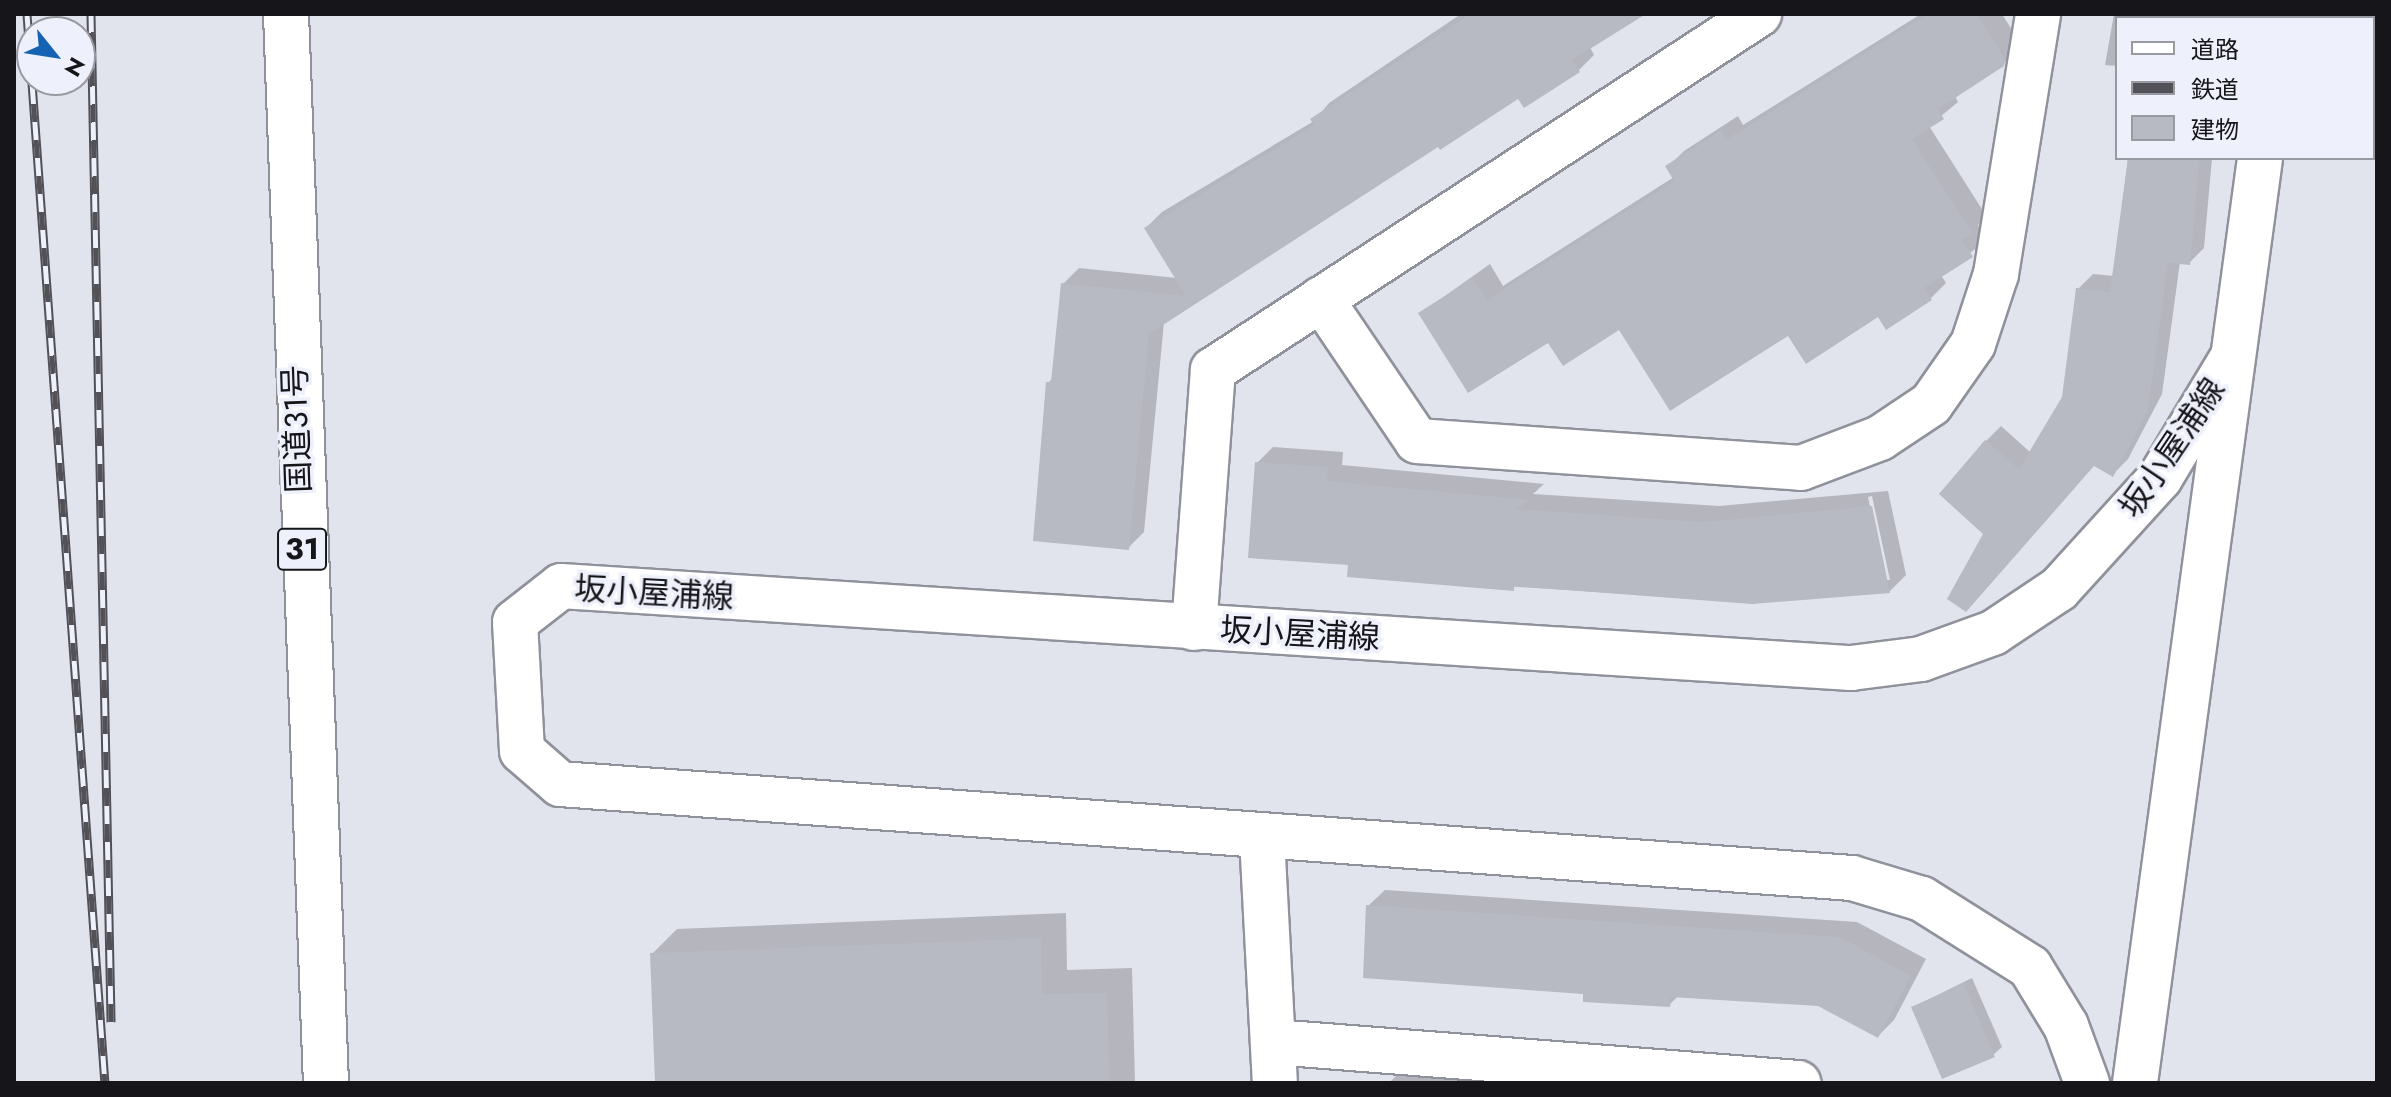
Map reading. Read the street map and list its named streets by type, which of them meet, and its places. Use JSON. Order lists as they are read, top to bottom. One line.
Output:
{"streets":{"main road":["国道31号","坂小屋浦線","31"]},"legend":["道路","鉄道","建物"],"north":"bottom right"}
